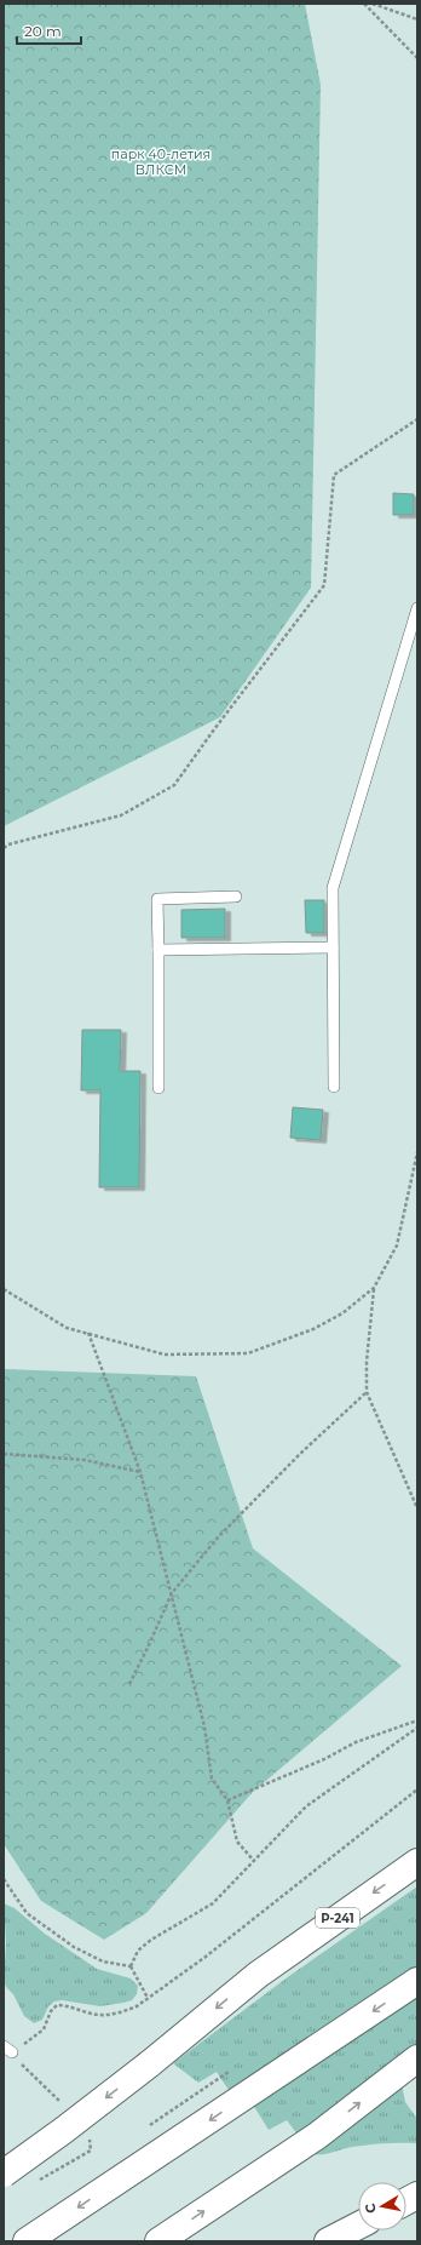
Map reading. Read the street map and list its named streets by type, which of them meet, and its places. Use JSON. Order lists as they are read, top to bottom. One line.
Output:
{"streets":{"main road":["Р-241"]},"parks":["парк 40-летия ВЛКСМ"],"scale_bar":"20 m","north":"left"}
